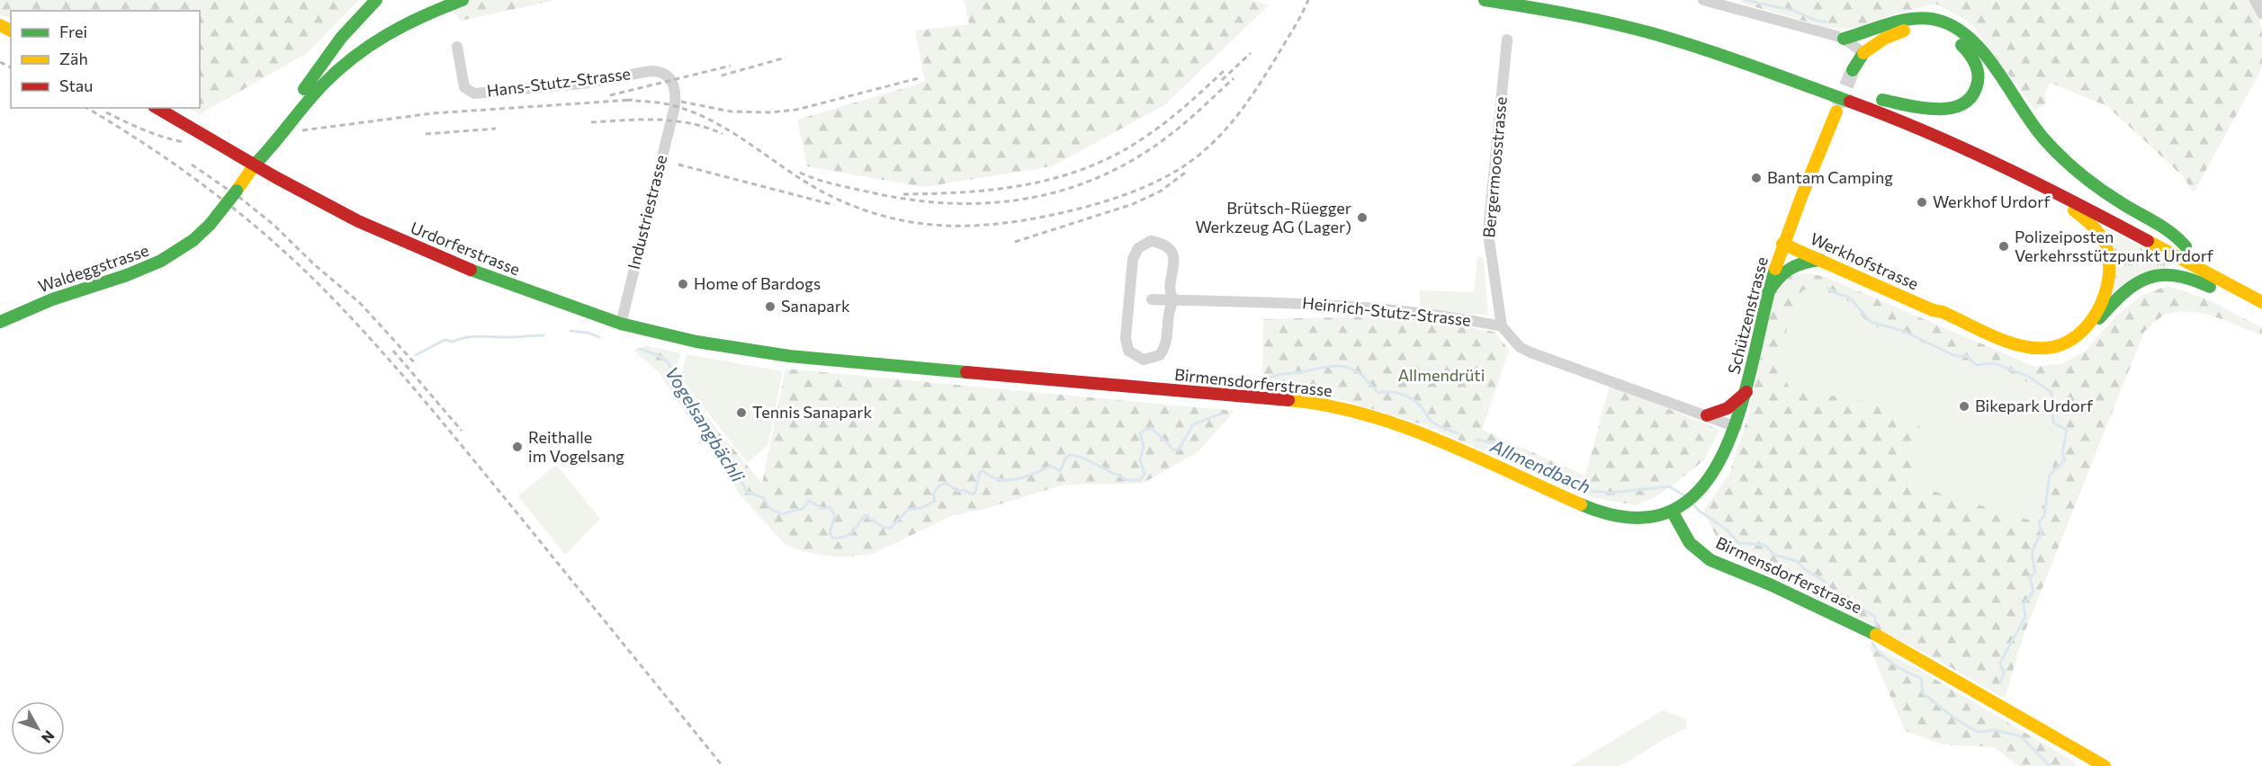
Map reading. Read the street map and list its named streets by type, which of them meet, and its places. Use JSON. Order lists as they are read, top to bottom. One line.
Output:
{"streets":{"main road":["Urdorferstrasse","Werkhofstrasse","Waldeggstrasse","Schützenstrasse","Birmensdorferstrasse"],"street":["Hans-Stutz-Strasse","Bergermoosstrasse","Industriestrasse","Heinrich-Stutz-Strasse"]},"crossings":[["Hans-Stutz-Strasse","Industriestrasse"],["Bergermoosstrasse","Heinrich-Stutz-Strasse"],["Industriestrasse","Urdorferstrasse"],["Urdorferstrasse","Waldeggstrasse"],["Urdorferstrasse","Birmensdorferstrasse"],["Werkhofstrasse","Schützenstrasse"],["Schützenstrasse","Birmensdorferstrasse"]],"water":["Vogelsangbächli","Allmendbach"],"parks":["Allmendrüti"],"places":["Bantam Camping","Werkhof Urdorf","Brütsch-Rüegger Werkzeug AG (Lager)","Polizeiposten Verkehrsstützpunkt Urdorf","Home of Bardogs","Sanapark","Bikepark Urdorf","Tennis Sanapark","Reithalle im Vogelsang"],"legend":["Frei","Zäh","Stau"],"north":"bottom right"}
